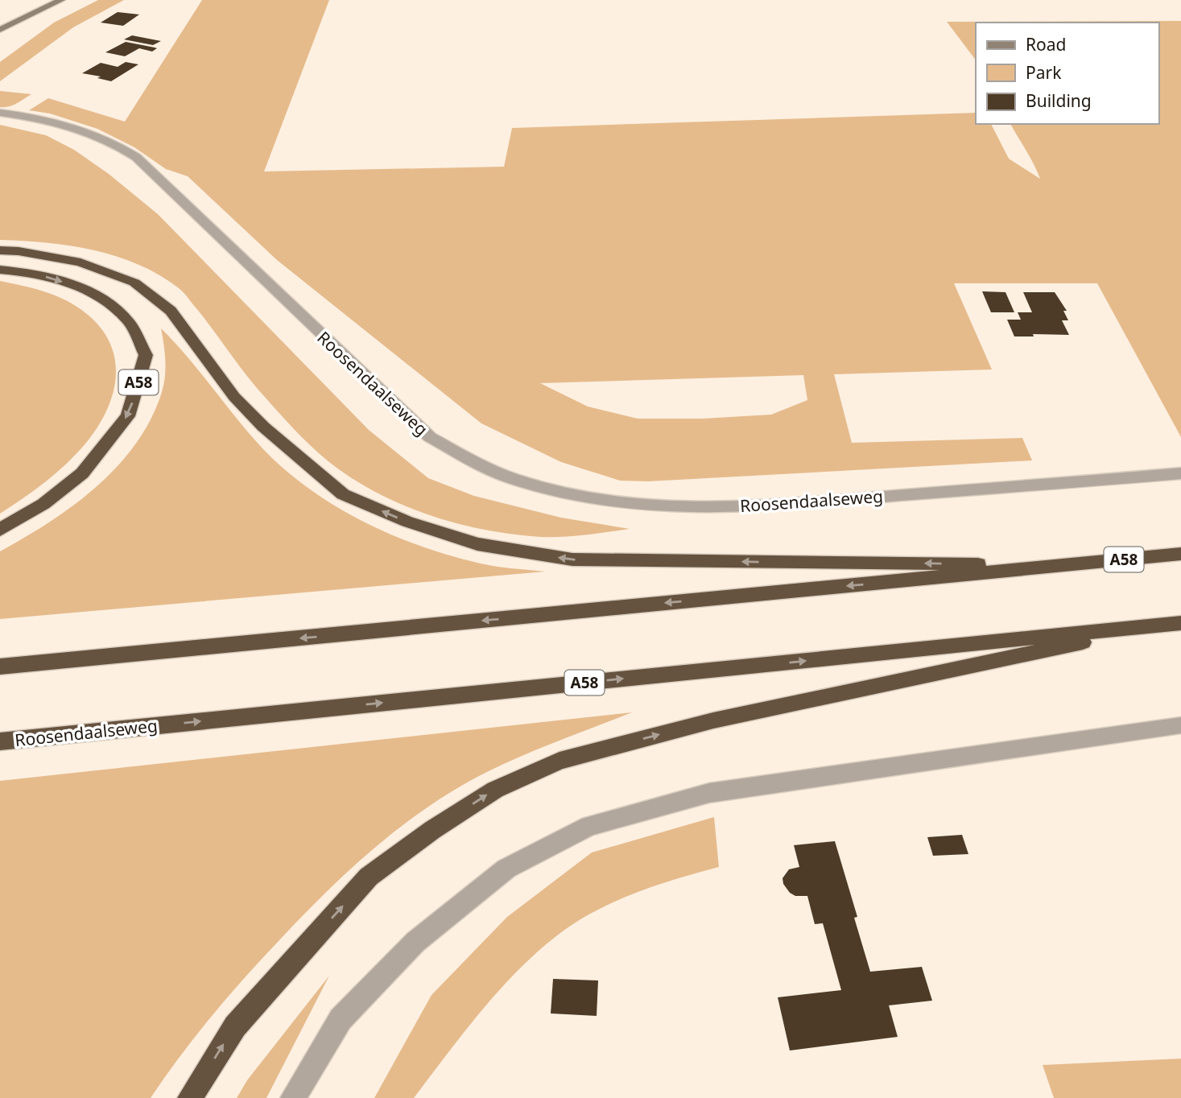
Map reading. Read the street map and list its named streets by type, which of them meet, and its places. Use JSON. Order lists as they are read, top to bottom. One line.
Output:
{"streets":{"highway":["A58","Roosendaalseweg"]},"crossings":[["A58","Roosendaalseweg"]],"legend":["Road","Park","Building"]}
